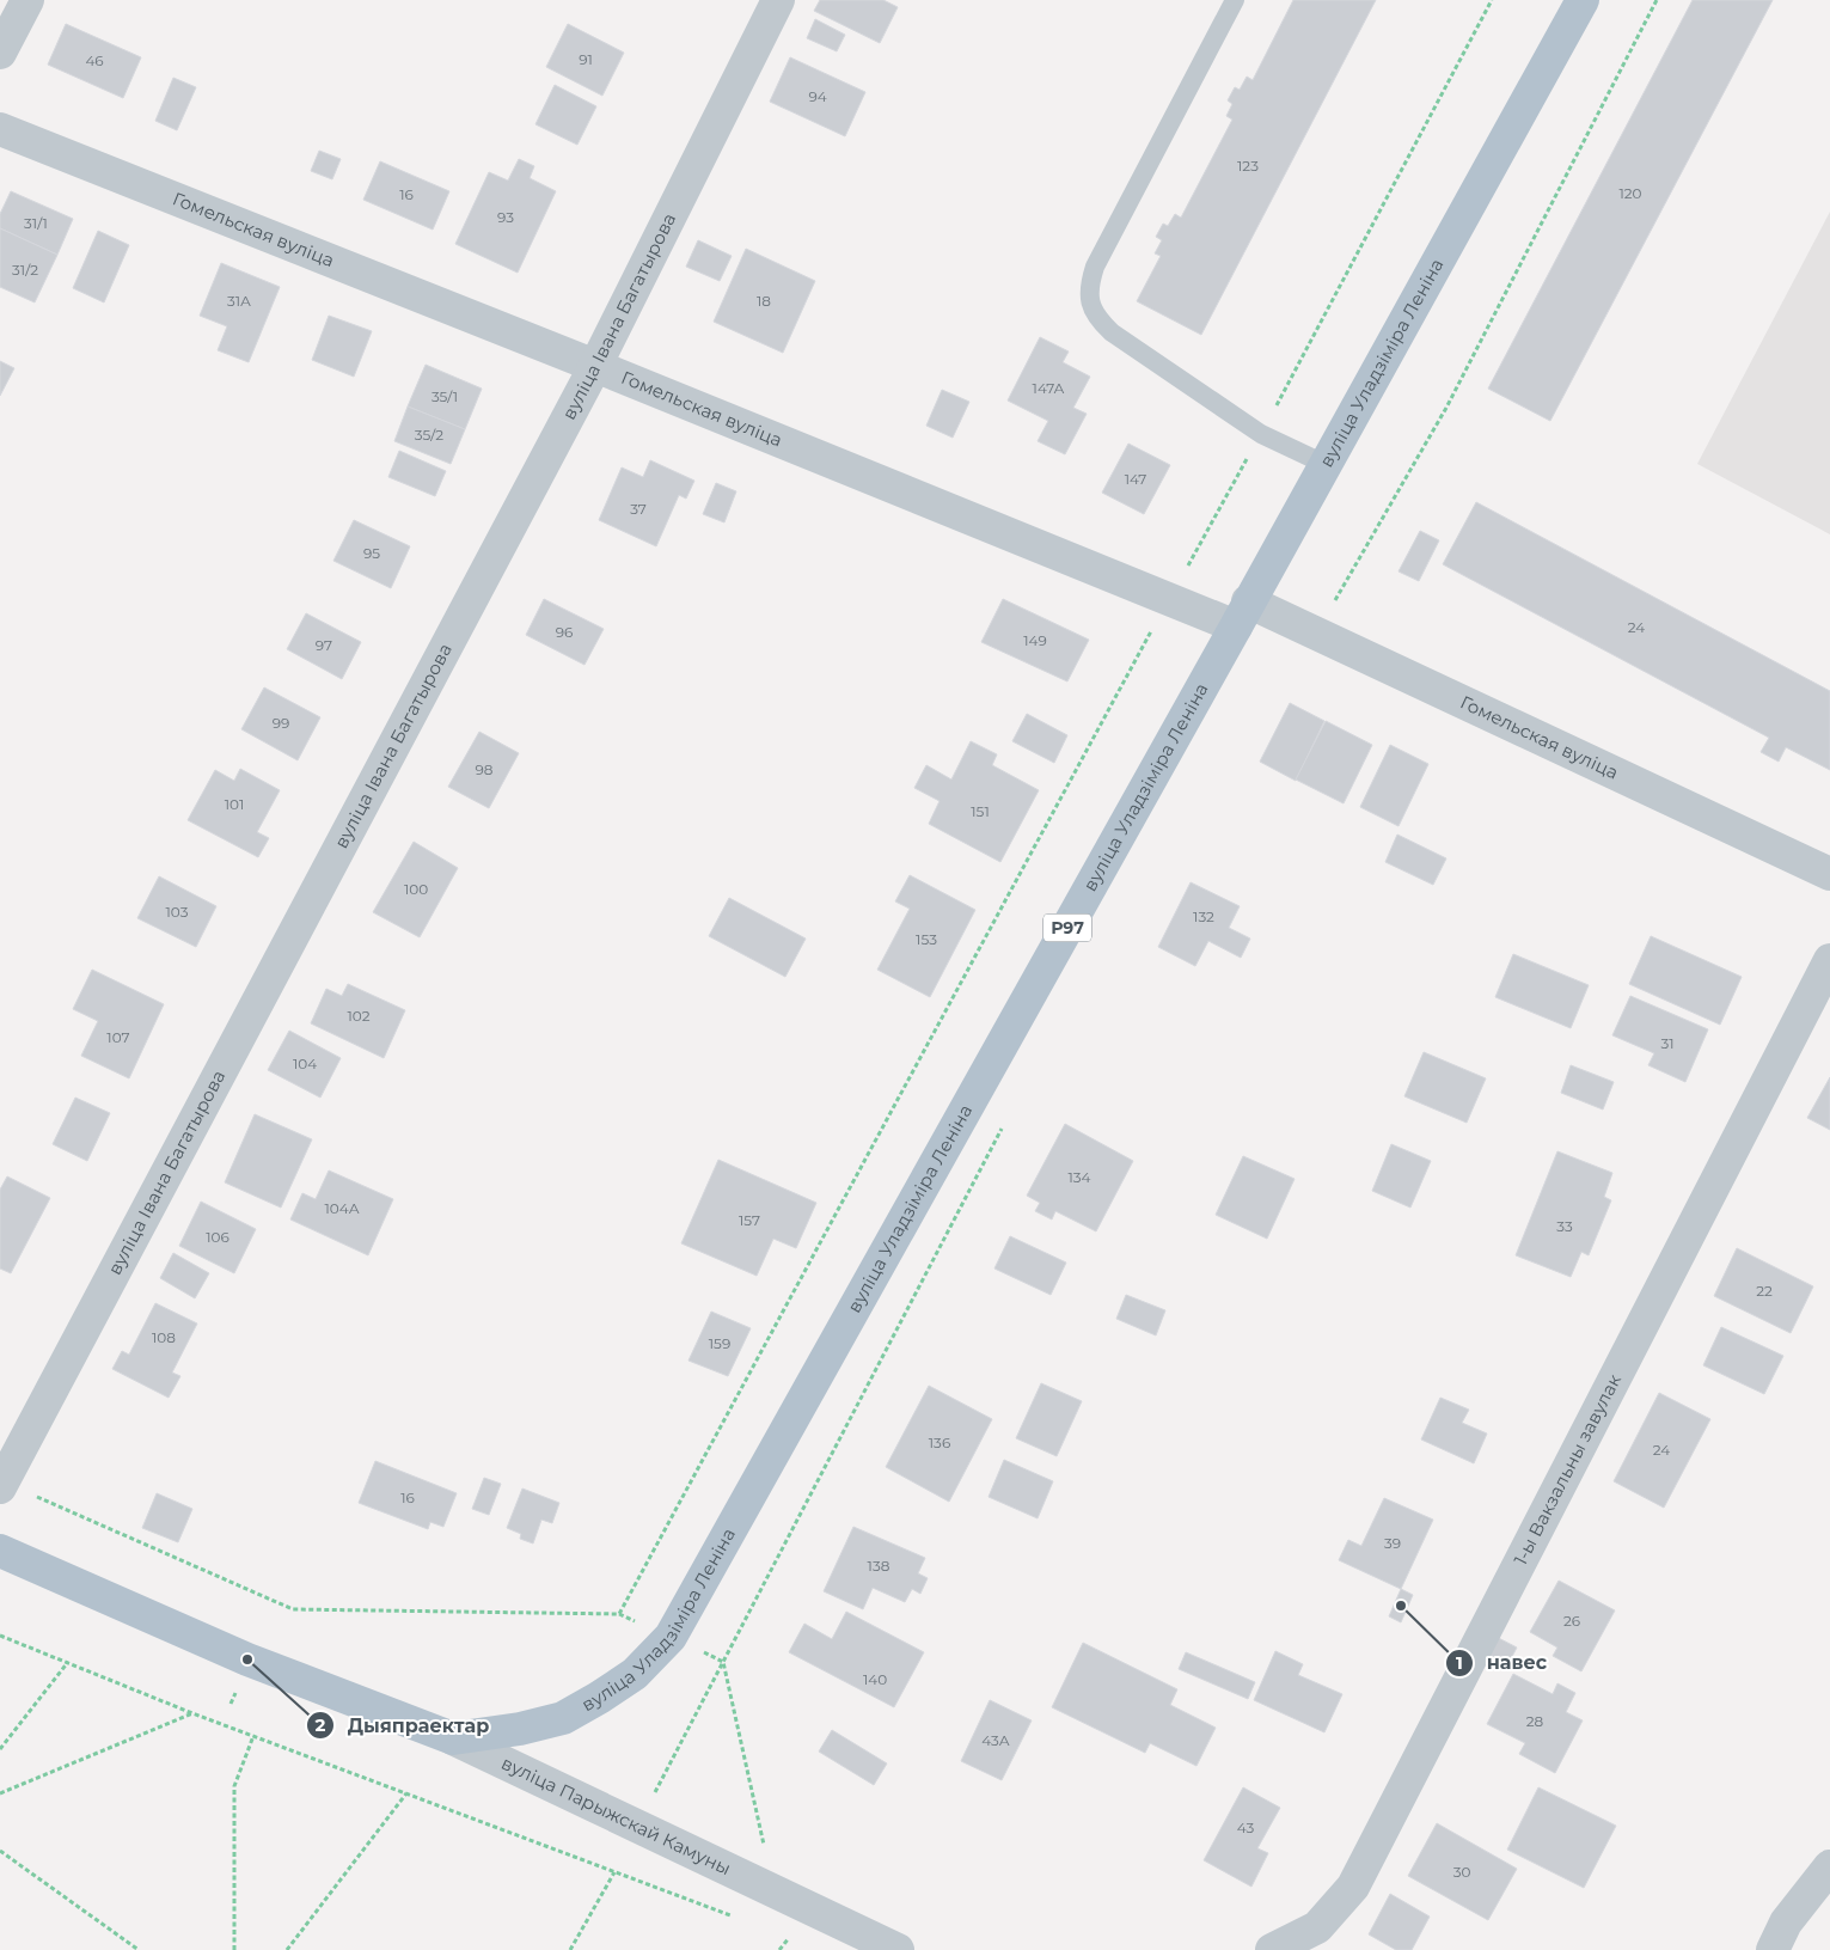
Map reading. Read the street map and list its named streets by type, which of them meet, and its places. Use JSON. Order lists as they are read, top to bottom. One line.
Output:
{"streets":{"main road":["вуліца Уладзіміра Леніна","Р97","вуліца Парыжскай Камуны"],"street":["Гомельская вуліца","вуліца Івана Багатырова","1-ы Вакзальны завулак"]},"crossings":[["Гомельская вуліца","вуліца Івана Багатырова"],["Гомельская вуліца","вуліца Уладзіміра Леніна"],["вуліца Уладзіміра Леніна","вуліца Парыжскай Камуны"]],"places":["навес","Дыяпраектар"],"house_numbers":["91","46","94","123","120","16","93","31/1","31/2","31А","18","147А","35/1","35/2","147","37","95","24","96","149","97","99","98","101","151","100","103","132","153","102","107","31","104","134","104А","157","33","106","22","108","159","136","24","16","39","138","26","140","28","43А","43","30"]}
